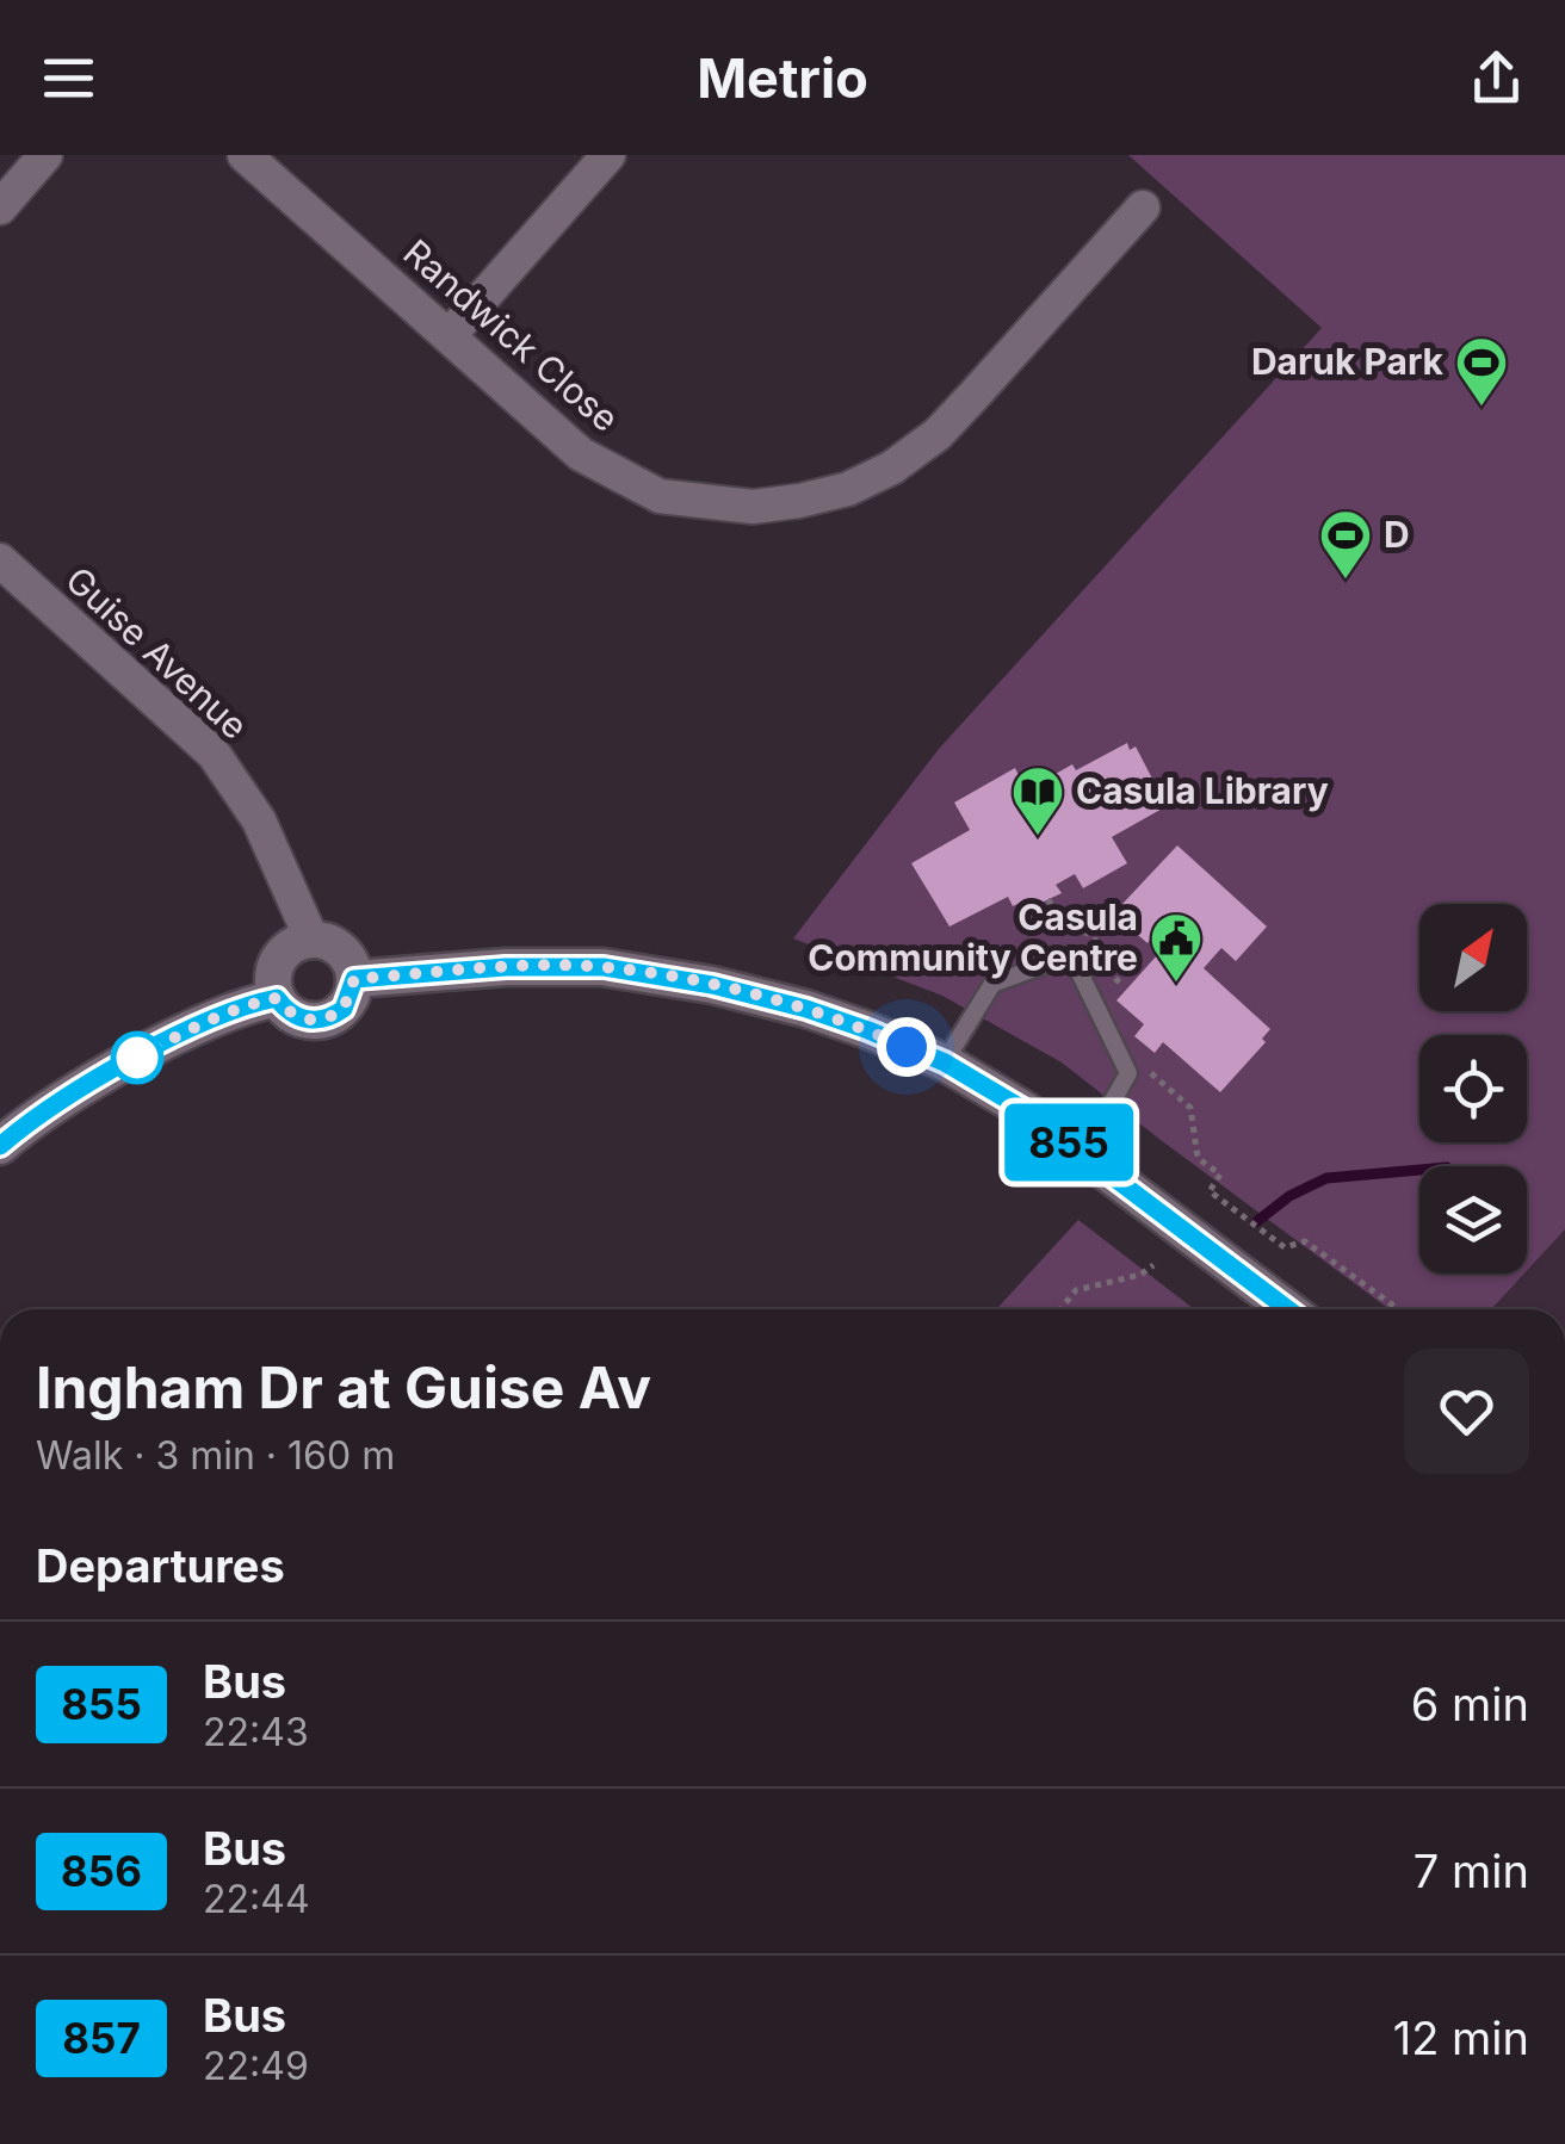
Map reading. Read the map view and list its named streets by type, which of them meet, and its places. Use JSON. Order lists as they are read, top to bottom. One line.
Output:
{"streets":{"street":["Randwick Close","Guise Avenue"]},"places":{"sports":["Daruk Park","D"],"library":["Casula Library"],"public building":["Casula Community Centre"]},"lines":["bus line 855"],"north":"top right","page":{"header":"Metrio","on_map":"855","heading":[["Ingham Dr at Guise Av","Walk · 3 min · 160 m"],"Departures"],"list":[{"mark":"855","name":"Bus","note":"22:43","value":"6 min"},{"mark":"856","name":"Bus","note":"22:44","value":"7 min"},{"mark":"857","name":"Bus","note":"22:49","value":"12 min"}]}}
